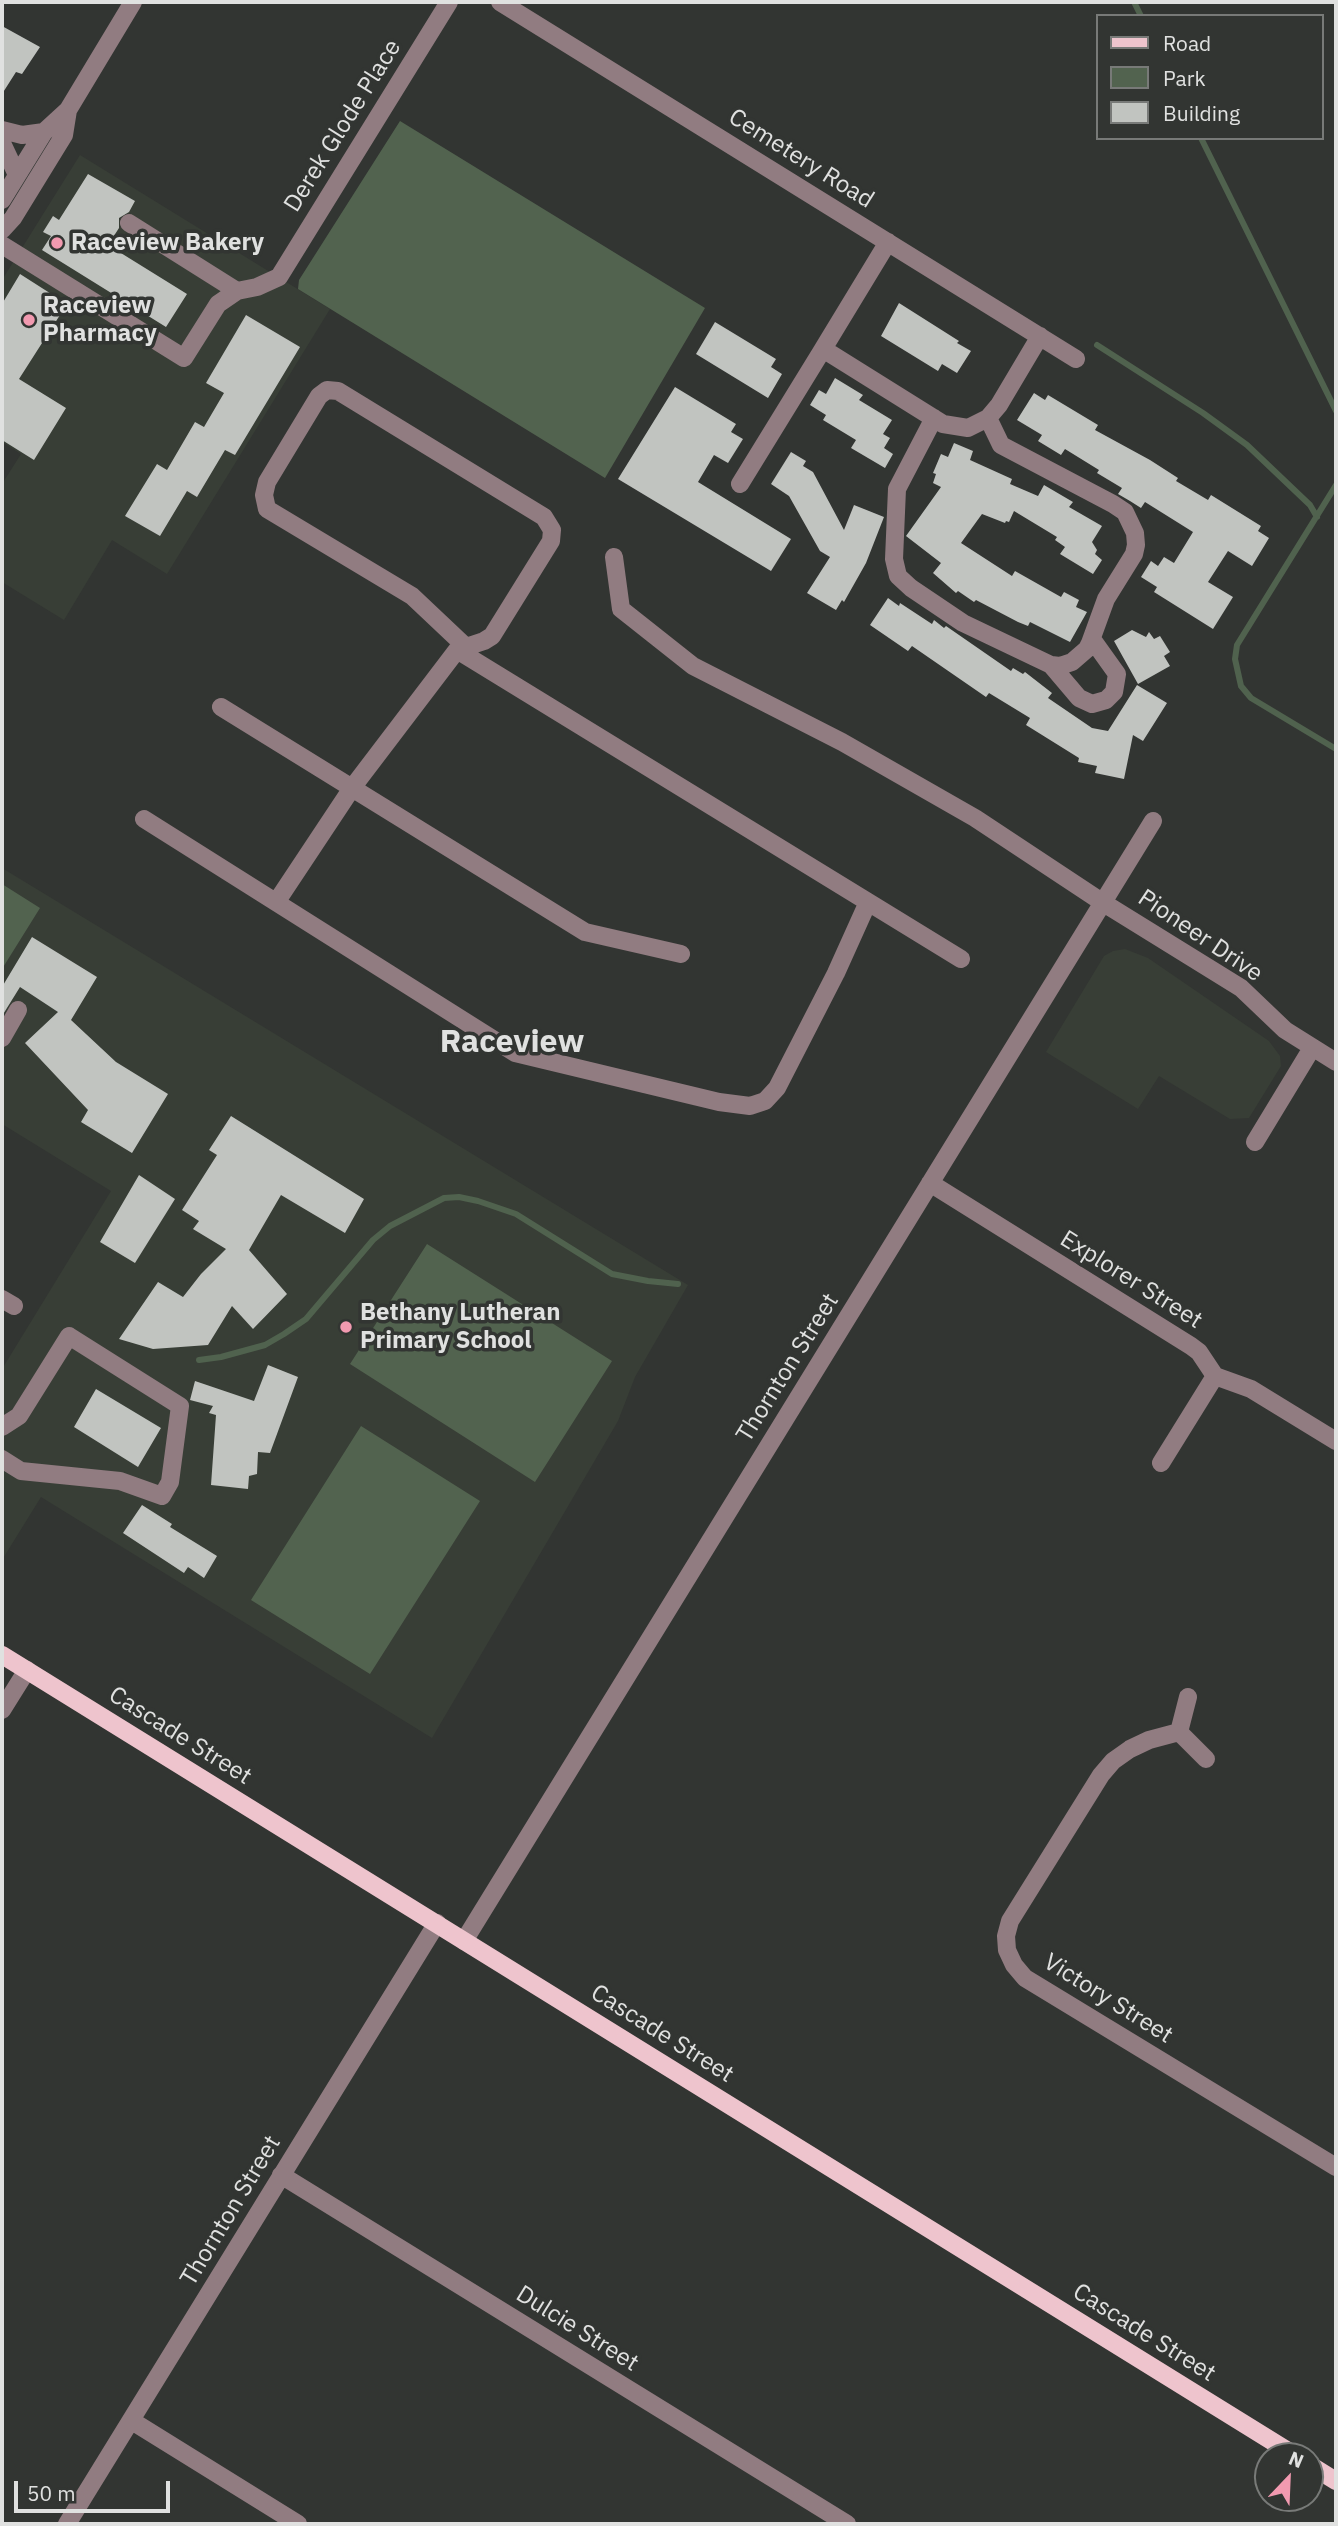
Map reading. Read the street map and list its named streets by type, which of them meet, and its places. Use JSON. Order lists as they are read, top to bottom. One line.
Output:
{"streets":{"main road":["Cascade Street"],"street":["Derek Glode Place","Cemetery Road","Pioneer Drive","Explorer Street","Thornton Street","Victory Street","Dulcie Street"]},"crossings":[["Pioneer Drive","Thornton Street"],["Explorer Street","Thornton Street"],["Thornton Street","Cascade Street"],["Thornton Street","Dulcie Street"]],"districts":["Raceview"],"places":["Raceview Bakery","Raceview Pharmacy","Bethany Lutheran Primary School"],"legend":["Road","Park","Building"],"scale_bar":"50 m","north":"top right"}
